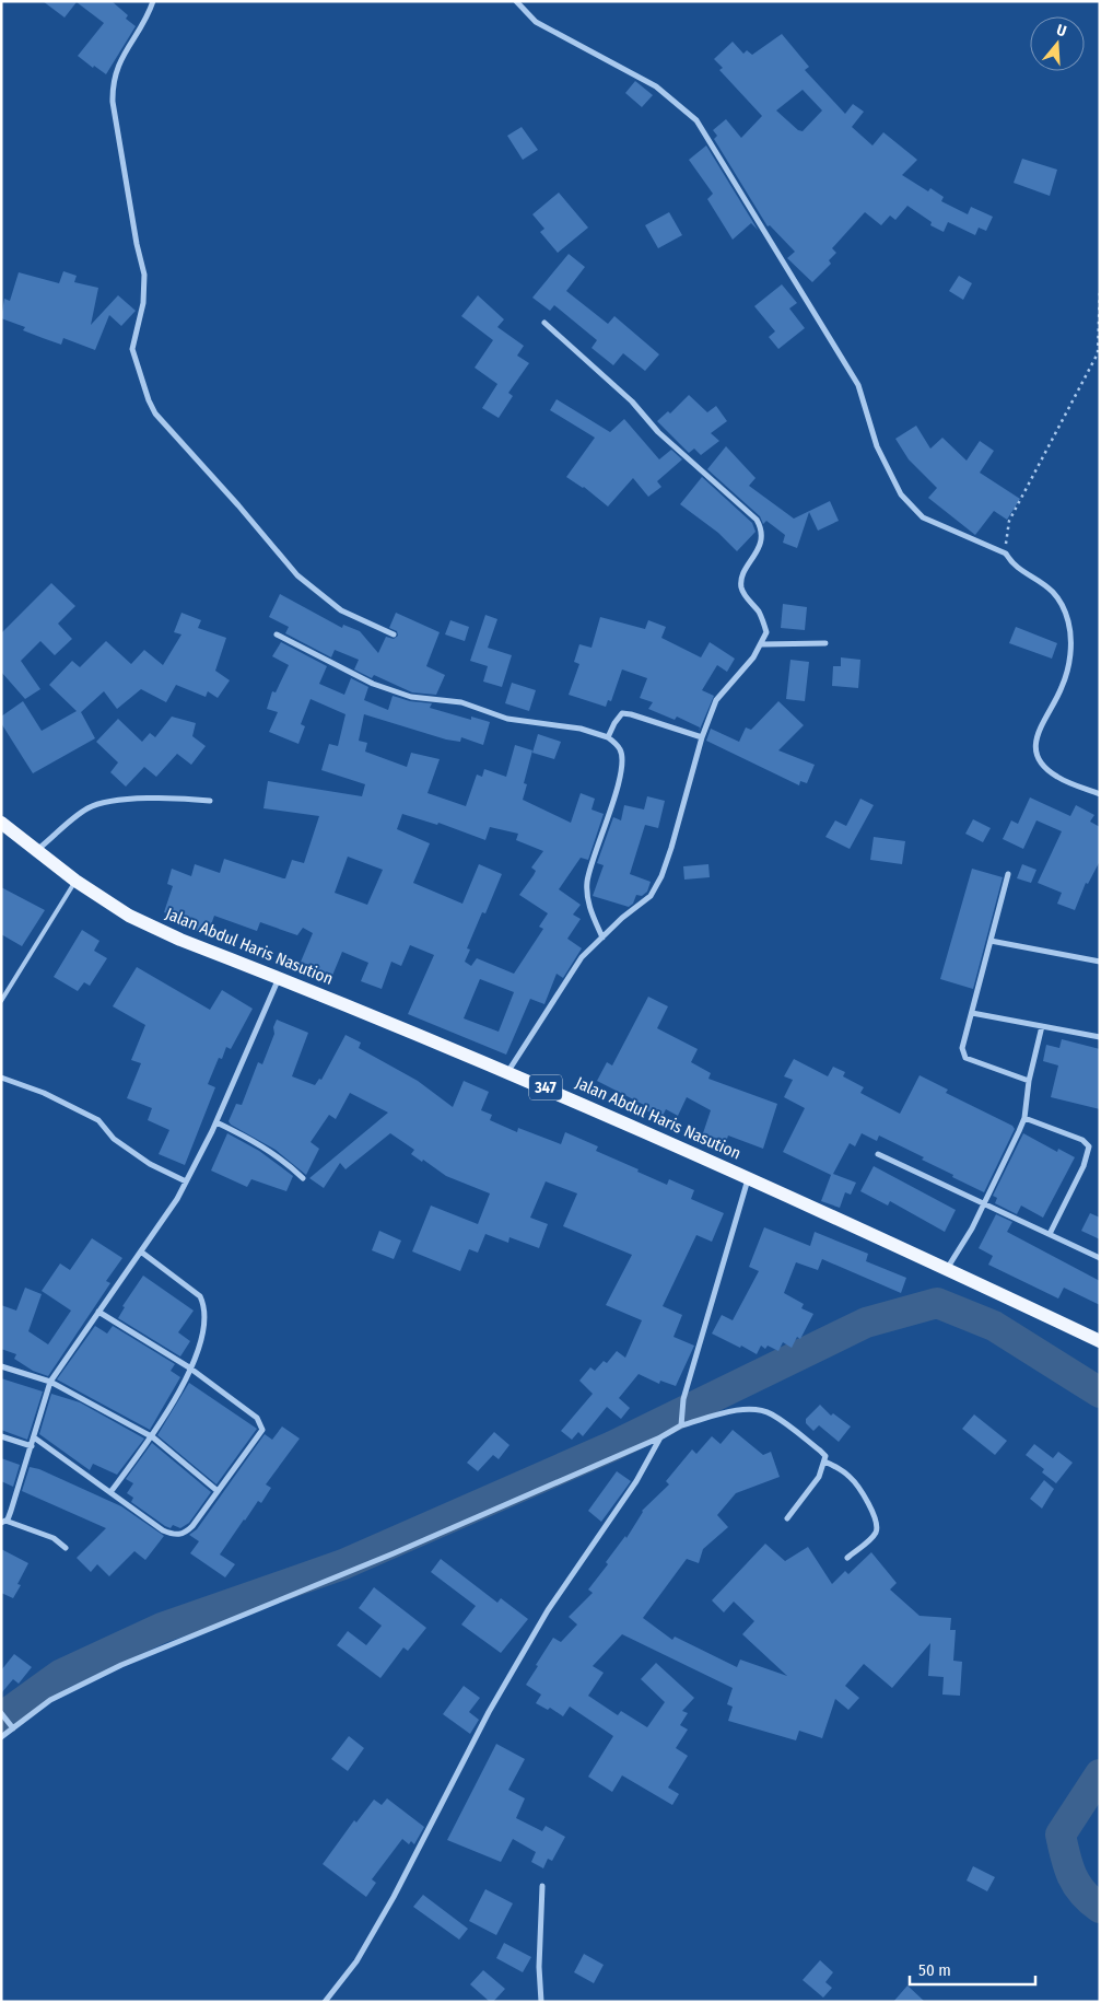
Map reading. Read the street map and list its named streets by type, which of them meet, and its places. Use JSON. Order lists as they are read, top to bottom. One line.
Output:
{"streets":{"main road":["Jalan Abdul Haris Nasution","347"]},"scale_bar":"50 m","north":"top"}
